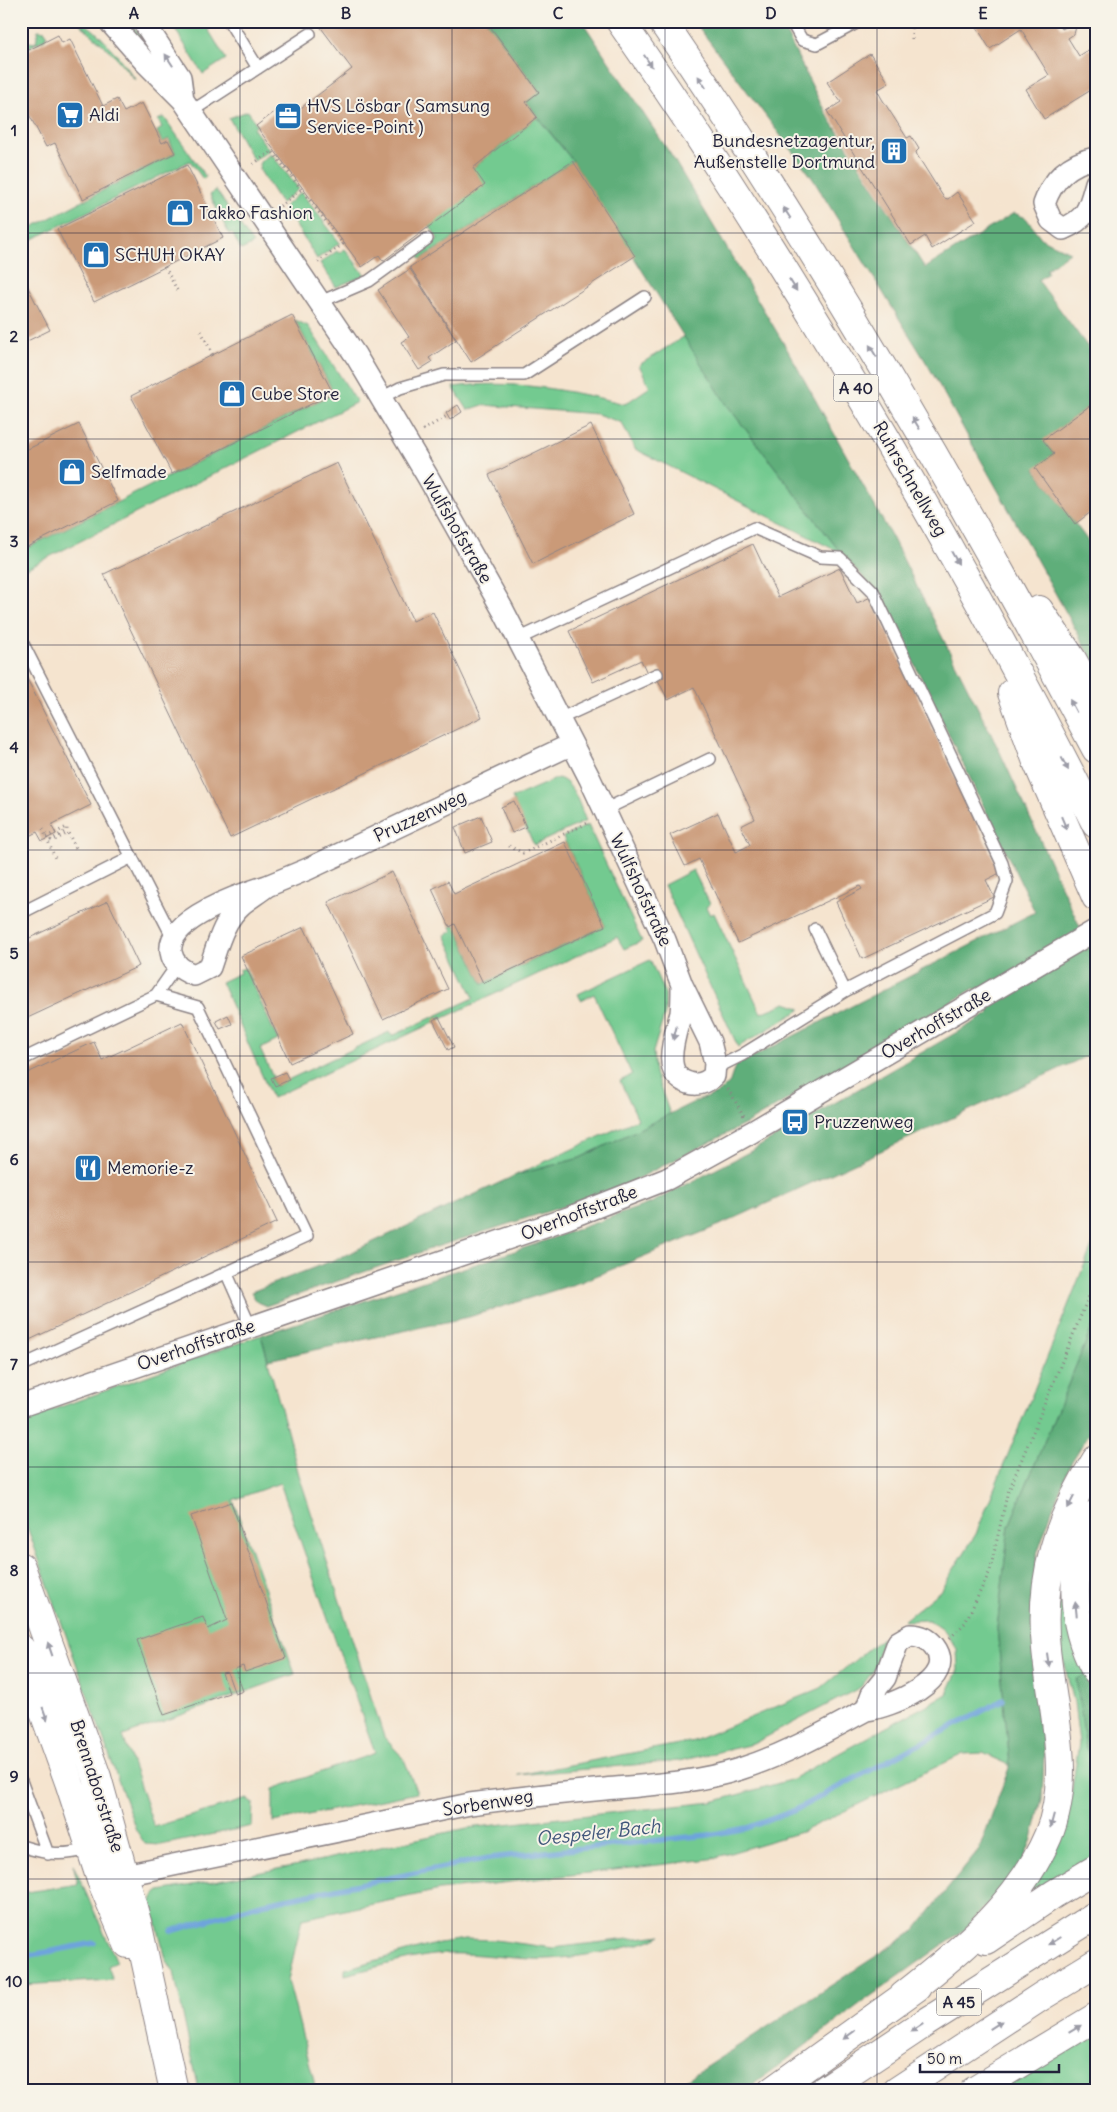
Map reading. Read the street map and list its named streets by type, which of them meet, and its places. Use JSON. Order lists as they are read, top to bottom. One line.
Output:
{"streets":{"main road":["A 40","Ruhrschnellweg","Brennaborstraße","A 45"],"street":["Wulfshofstraße","Pruzzenweg","Overhoffstraße","Sorbenweg"]},"crossings":[["Wulfshofstraße","Pruzzenweg"],["Brennaborstraße","Sorbenweg"]],"water":["Oespeler Bach"],"places":{"supermarket":["Aldi"],"office":["HVS Lösbar ( Samsung Service-Point )"],"building":["Bundesnetzagentur, Außenstelle Dortmund"],"shop":["Takko Fashion","SCHUH OKAY","Cube Store","Selfmade"],"bus stop":["Pruzzenweg"],"restaurant":["Memorie-z"]},"scale_bar":"50 m","grid":{"columns":["A","B","C","D","E"],"rows":["1","2","3","4","5","6","7","8","9","10"]}}
